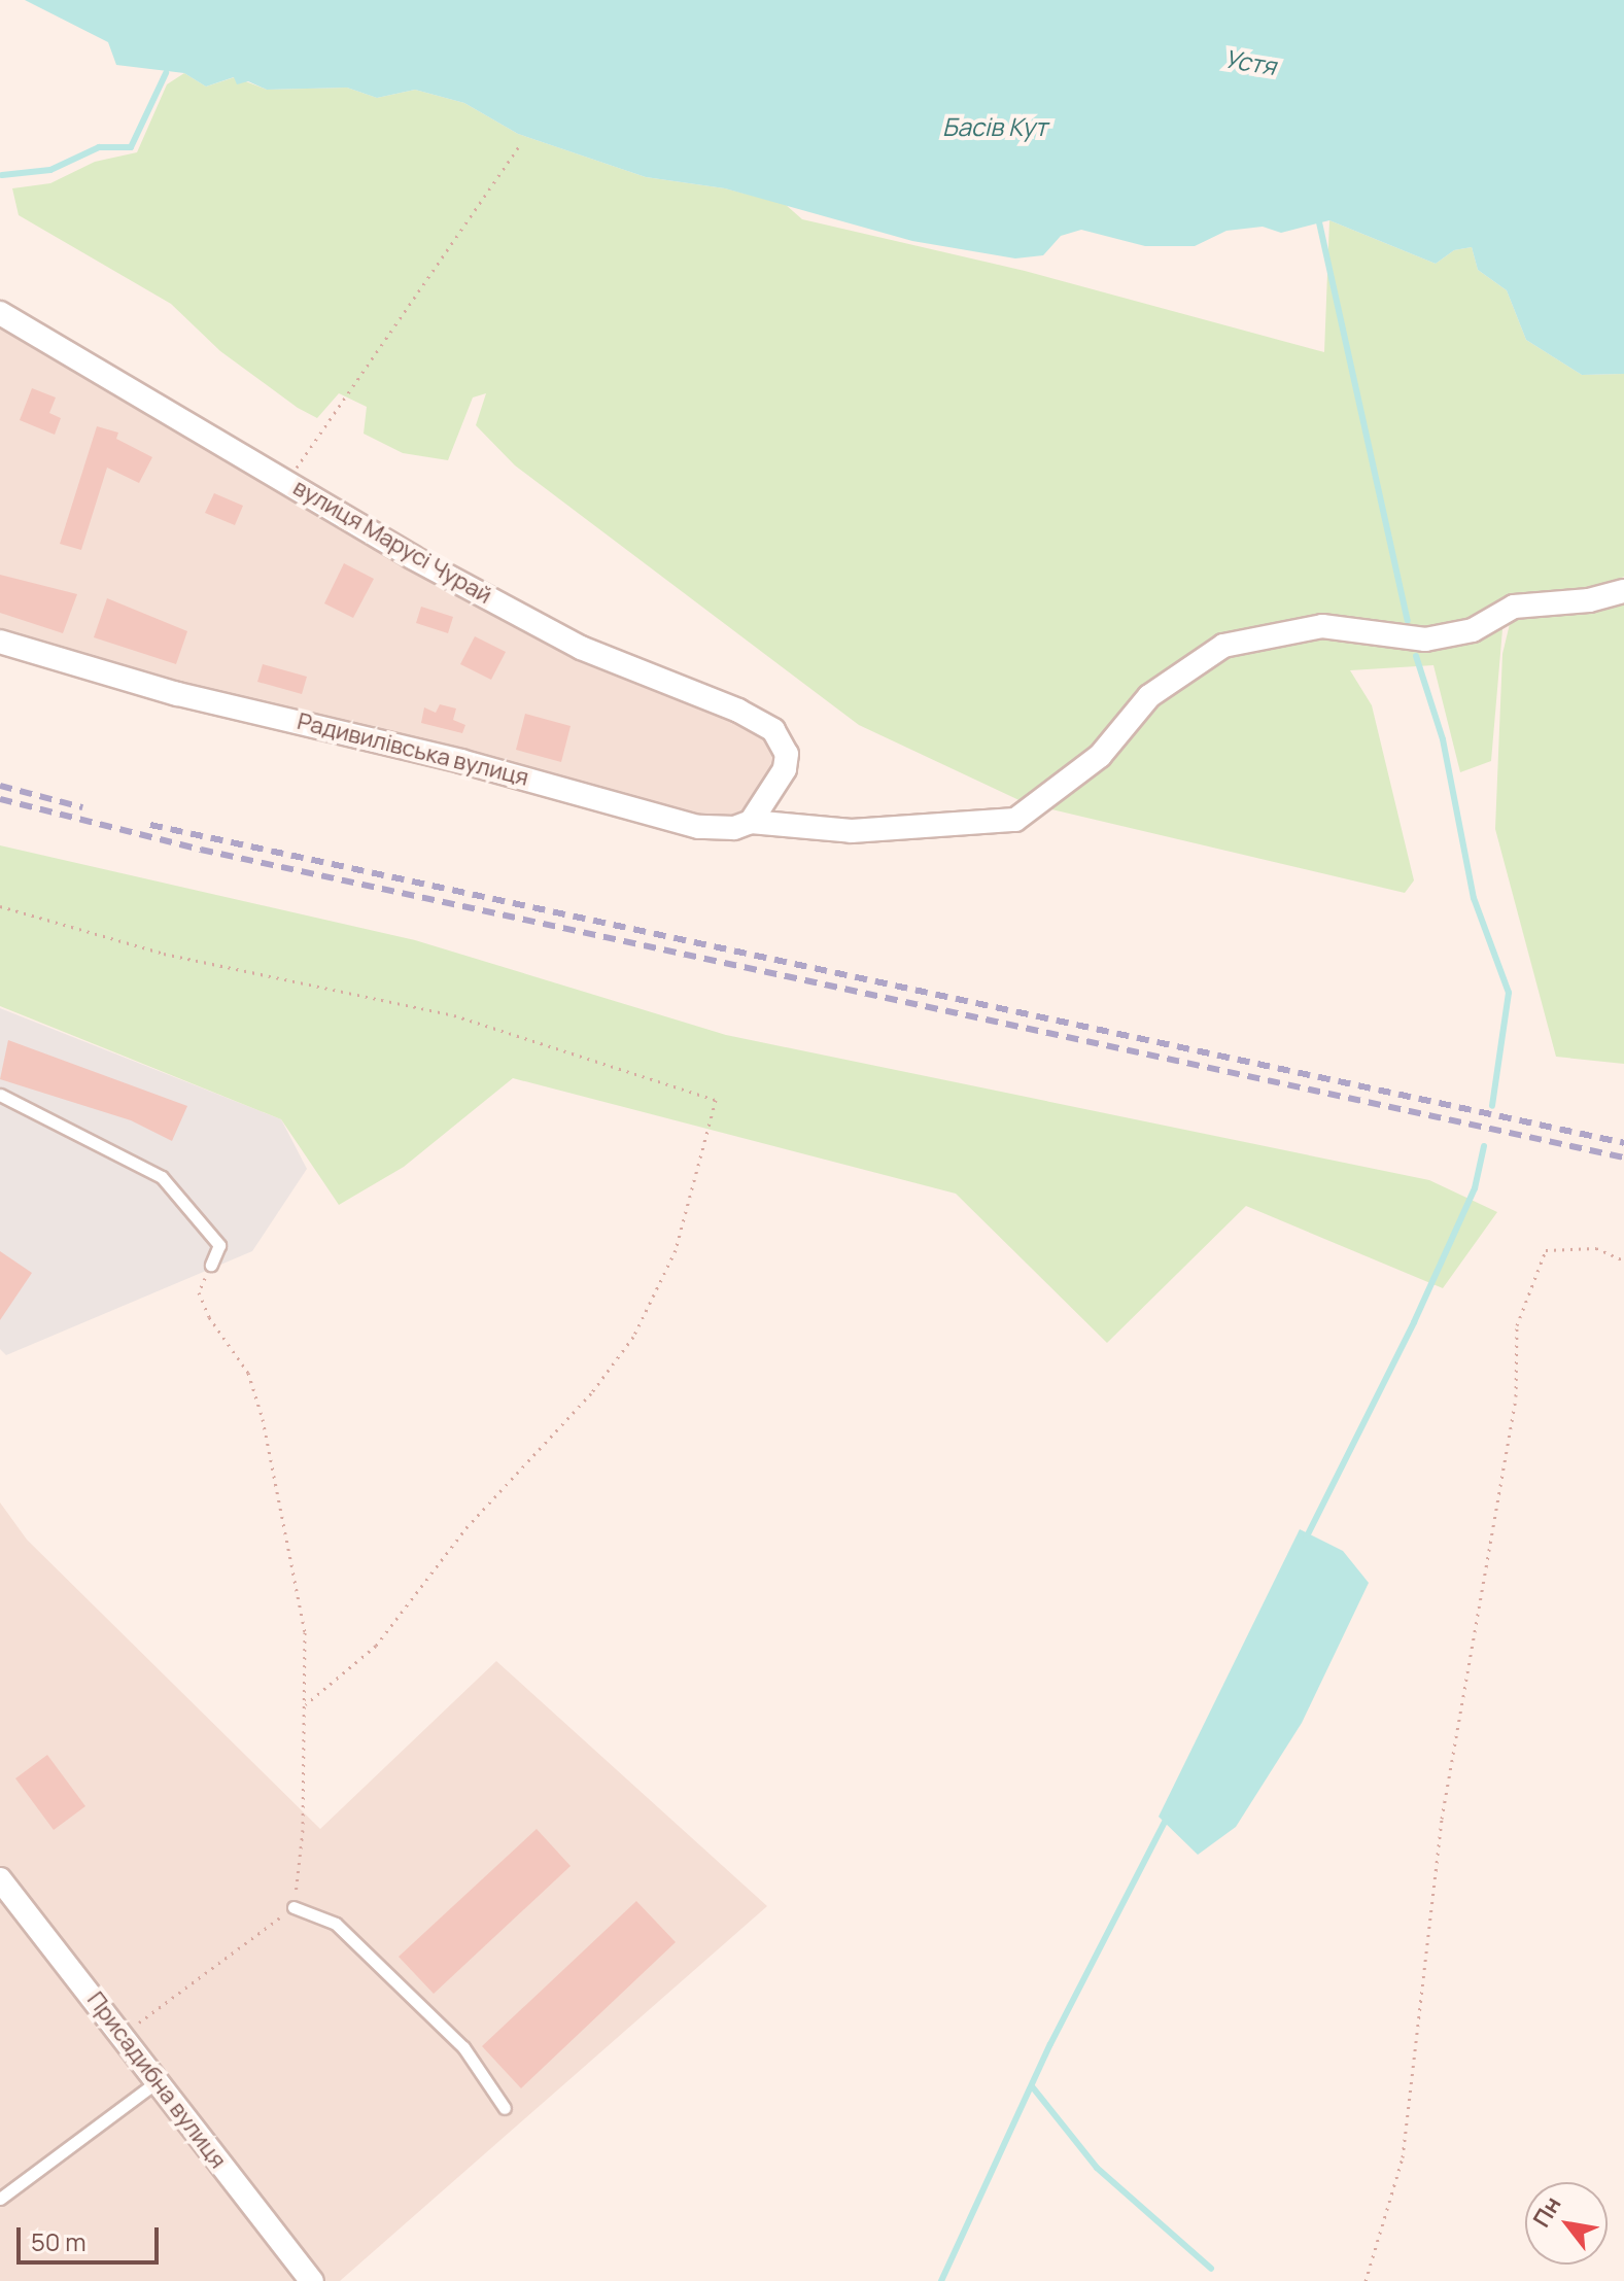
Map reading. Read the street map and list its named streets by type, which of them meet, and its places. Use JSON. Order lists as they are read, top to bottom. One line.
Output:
{"streets":{"street":["вулиця Марусі Чурай","Радивилівська вулиця","Присадибна вулиця"]},"crossings":[["вулиця Марусі Чурай","Радивилівська вулиця"]],"water":["Устя","Басів Кут"],"scale_bar":"50 m","north":"top left"}
